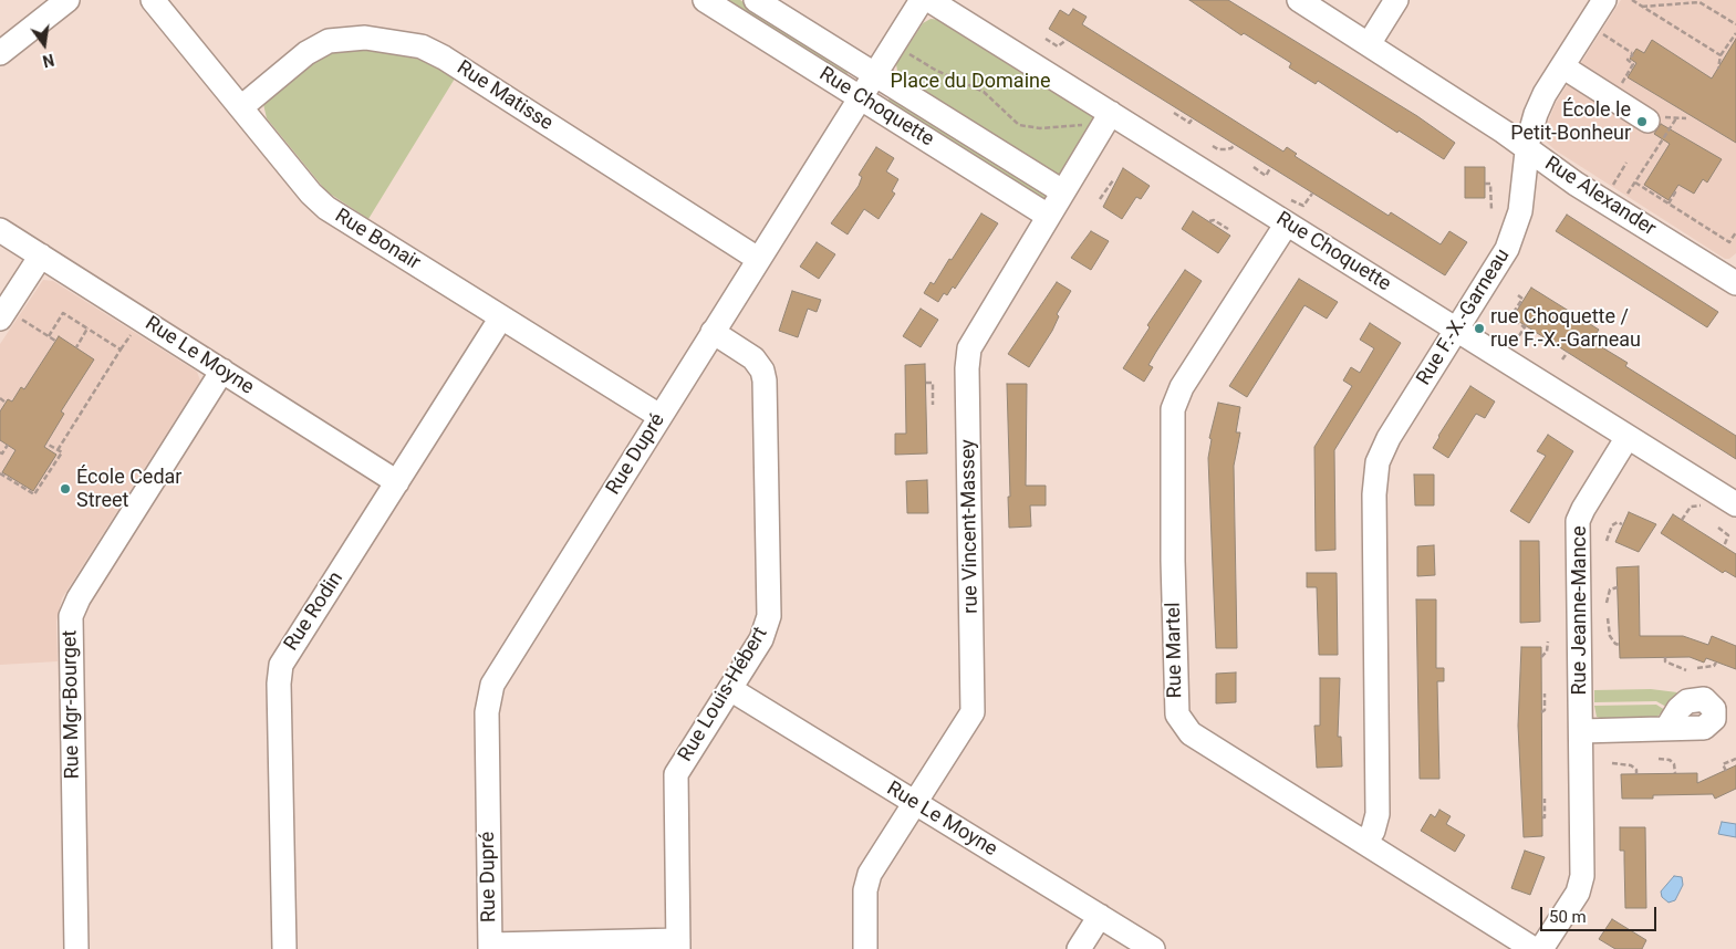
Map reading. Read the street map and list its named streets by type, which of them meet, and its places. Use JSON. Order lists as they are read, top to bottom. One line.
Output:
{"streets":{"street":["Rue Matisse","Rue Choquette","Rue Alexander","Rue Bonair","Rue F.-X.-Garneau","Rue Le Moyne","Rue Dupré","rue Vincent-Massey","Rue Jeanne-Mance","Rue Rodin","Rue Martel","Rue Louis-Hébert","Rue Mgr-Bourget"]},"crossings":[["Rue Matisse","Rue Bonair"],["Rue Matisse","Rue Dupré"],["Rue Choquette","Rue F.-X.-Garneau"],["Rue Choquette","Rue Dupré"],["Rue Choquette","rue Vincent-Massey"],["Rue Choquette","Rue Jeanne-Mance"],["Rue Choquette","Rue Martel"],["Rue Alexander","Rue F.-X.-Garneau"],["Rue Bonair","Rue Dupré"],["Rue Bonair","Rue Rodin"],["Rue F.-X.-Garneau","Rue Martel"],["Rue Le Moyne","rue Vincent-Massey"],["Rue Le Moyne","Rue Rodin"],["Rue Le Moyne","Rue Louis-Hébert"],["Rue Le Moyne","Rue Mgr-Bourget"],["Rue Dupré","Rue Louis-Hébert"]],"parks":["Place du Domaine"],"places":["École le Petit-Bonheur","rue Choquette / rue F.-X.-Garneau","École Cedar Street"],"scale_bar":"50 m","north":"bottom"}
